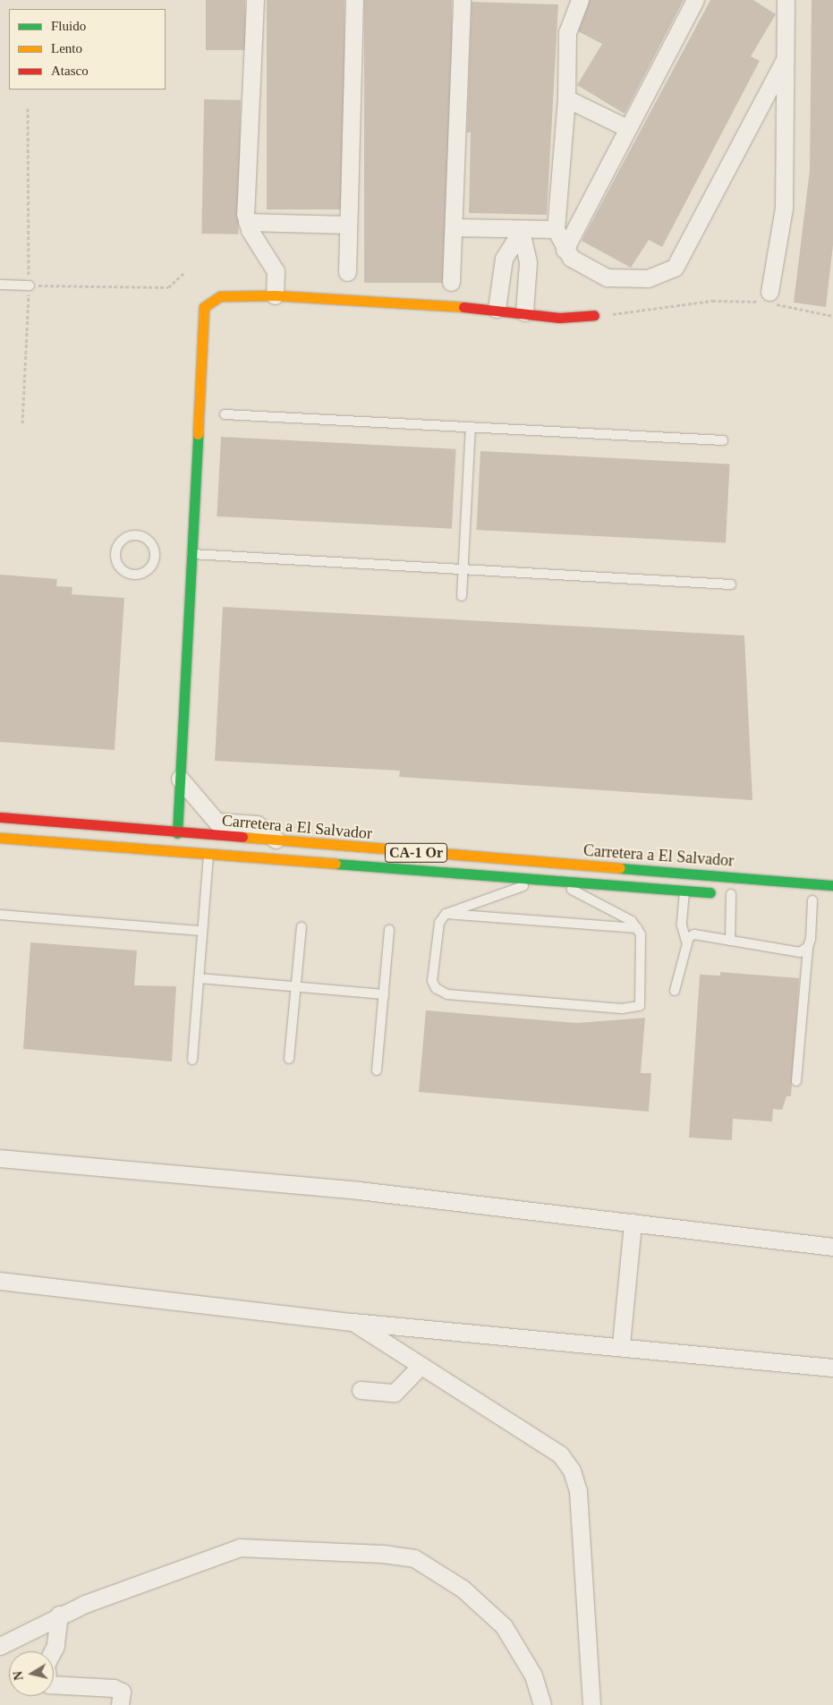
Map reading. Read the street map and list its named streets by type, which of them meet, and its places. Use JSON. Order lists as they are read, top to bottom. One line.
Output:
{"streets":{"main road":["Carretera a El Salvador","CA-1 Or"]},"legend":["Fluido","Lento","Atasco"],"north":"left"}
